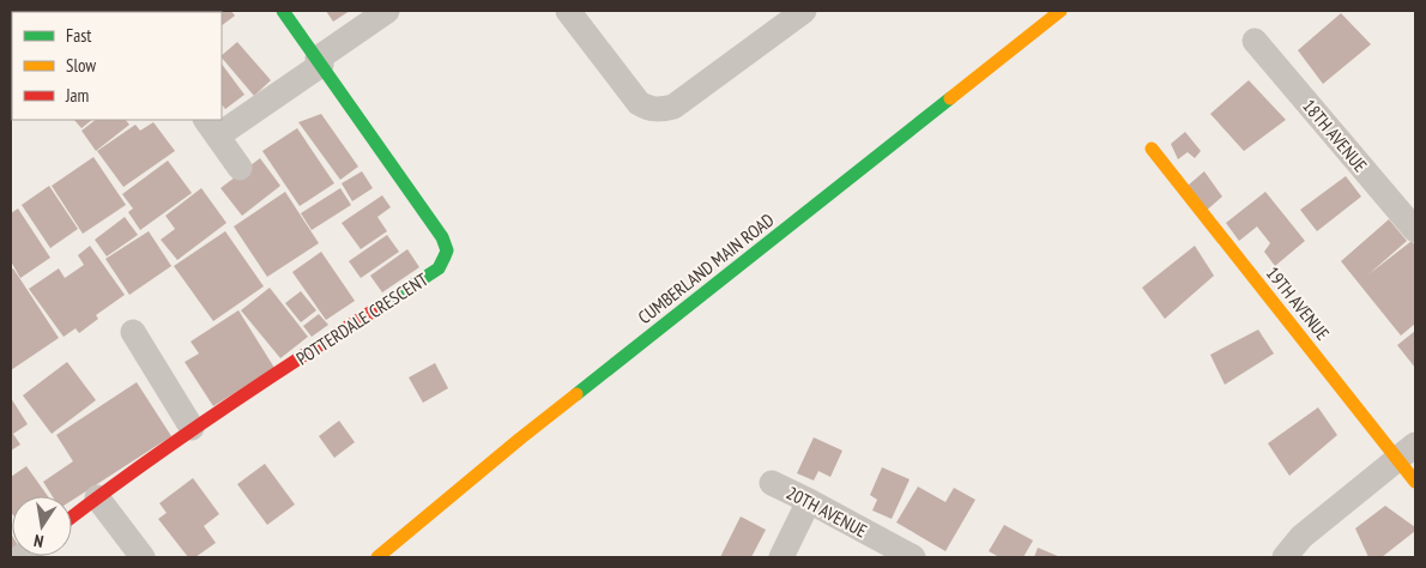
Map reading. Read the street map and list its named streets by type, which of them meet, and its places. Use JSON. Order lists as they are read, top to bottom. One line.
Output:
{"streets":{"street":["18TH AVENUE","CUMBERLAND MAIN ROAD","19TH AVENUE","POTTERDALE CRESCENT","20TH AVENUE"]},"legend":["Fast","Slow","Jam"],"north":"bottom"}
